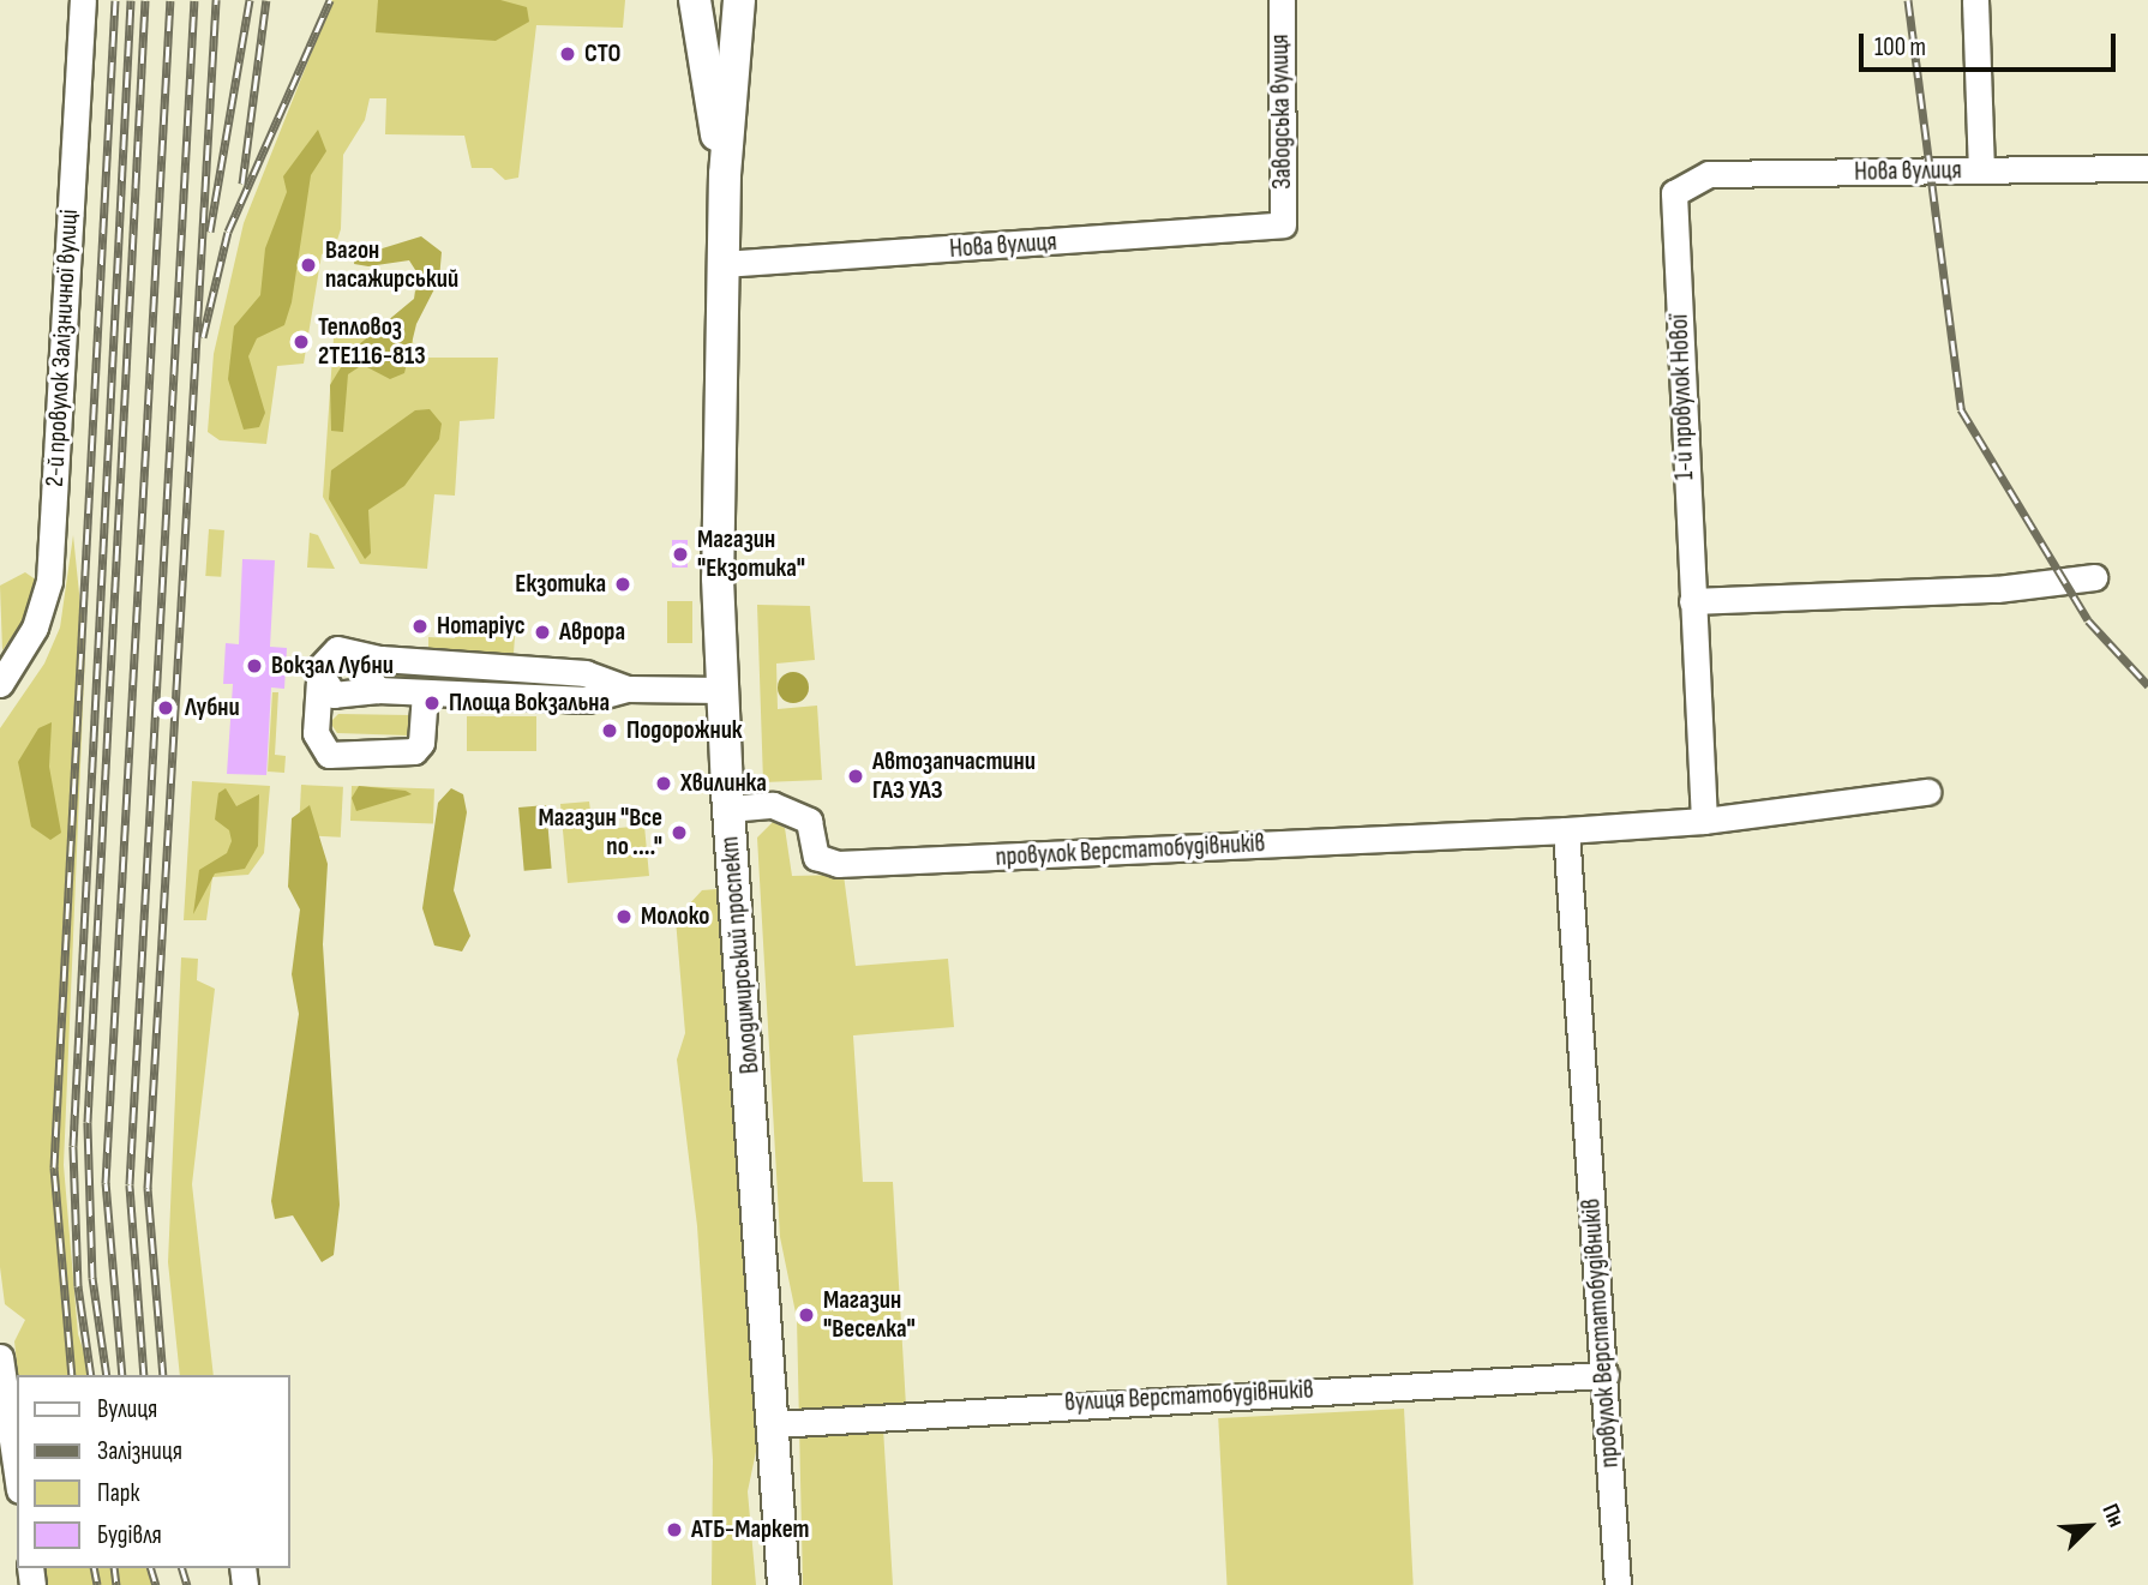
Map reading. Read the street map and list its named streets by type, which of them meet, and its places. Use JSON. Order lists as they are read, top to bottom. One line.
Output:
{"streets":{"main road":["Володимирський проспект"],"street":["Заводська вулиця","Нова вулиця","2-й провулок Залізничної вулиці","1-й провулок Нової","провулок Верстатобудівників","вулиця Верстатобудівників"]},"crossings":[["Заводська вулиця","Нова вулиця"],["Нова вулиця","1-й провулок Нової"],["Нова вулиця","Володимирський проспект"],["1-й провулок Нової","провулок Верстатобудівників"],["провулок Верстатобудівників","Володимирський проспект"],["провулок Верстатобудівників","вулиця Верстатобудівників"],["Володимирський проспект","вулиця Верстатобудівників"]],"places":["СТО","Вагон пасажирський","Тепловоз 2ТЕ116-813","Магазин \"Екзотика\"","Екзотика","Нотаріус","Аврора","Вокзал Лубни","Площа Вокзальна","Лубни","Подорожник","Автозапчастини ГАЗ УАЗ","Хвилинка","Магазин \"Все по ....\"","Молоко","Магазин \"Веселка\"","АТБ-Маркет"],"legend":["Вулиця","Залізниця","Парк","Будівля"],"scale_bar":"100 m","north":"top right"}
